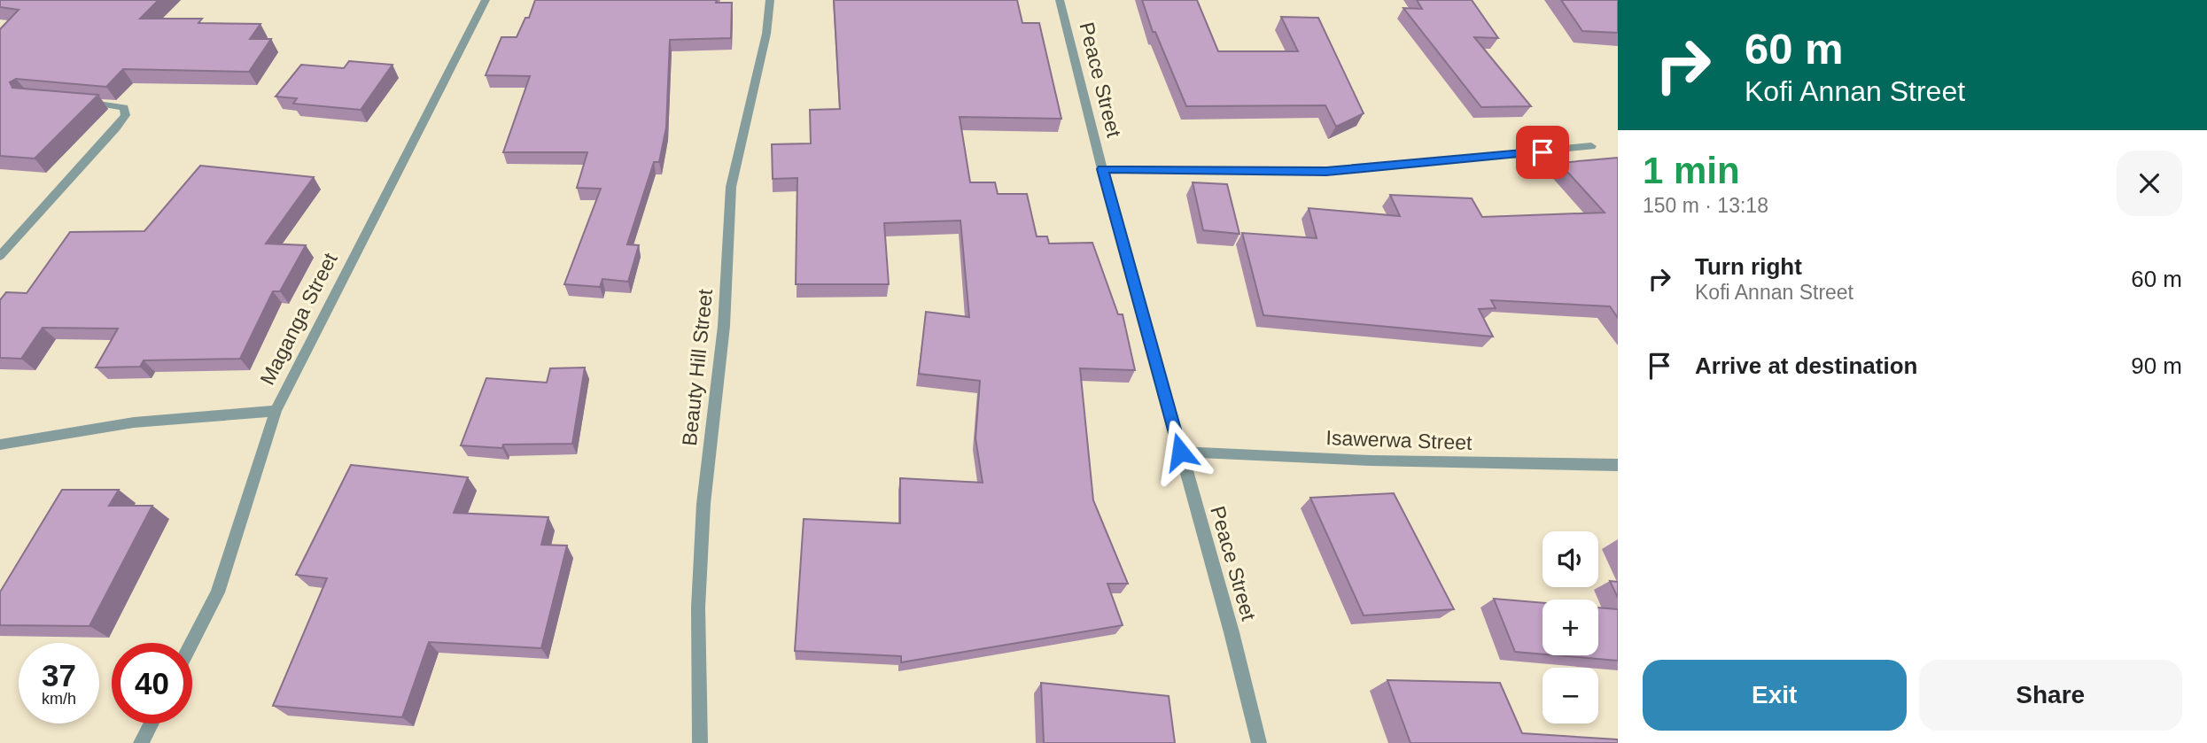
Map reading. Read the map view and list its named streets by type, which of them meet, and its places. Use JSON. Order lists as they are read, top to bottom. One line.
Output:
{"streets":{"street":["Peace Street","Maganga Street","Beauty Hill Street","Isawerwa Street"]},"crossings":[["Peace Street","Isawerwa Street"]],"page":{"turn":["60 m","Kofi Annan Street"],"heading":["1 min","150 m · 13:18"],"list":[{"name":"Turn right","note":"Kofi Annan Street","value":"60 m"},{"name":"Arrive at destination","value":"90 m"}],"map_buttons":["+","−"],"speed":"37 km/h","limit":"40","buttons":["Exit","Share"]}}
